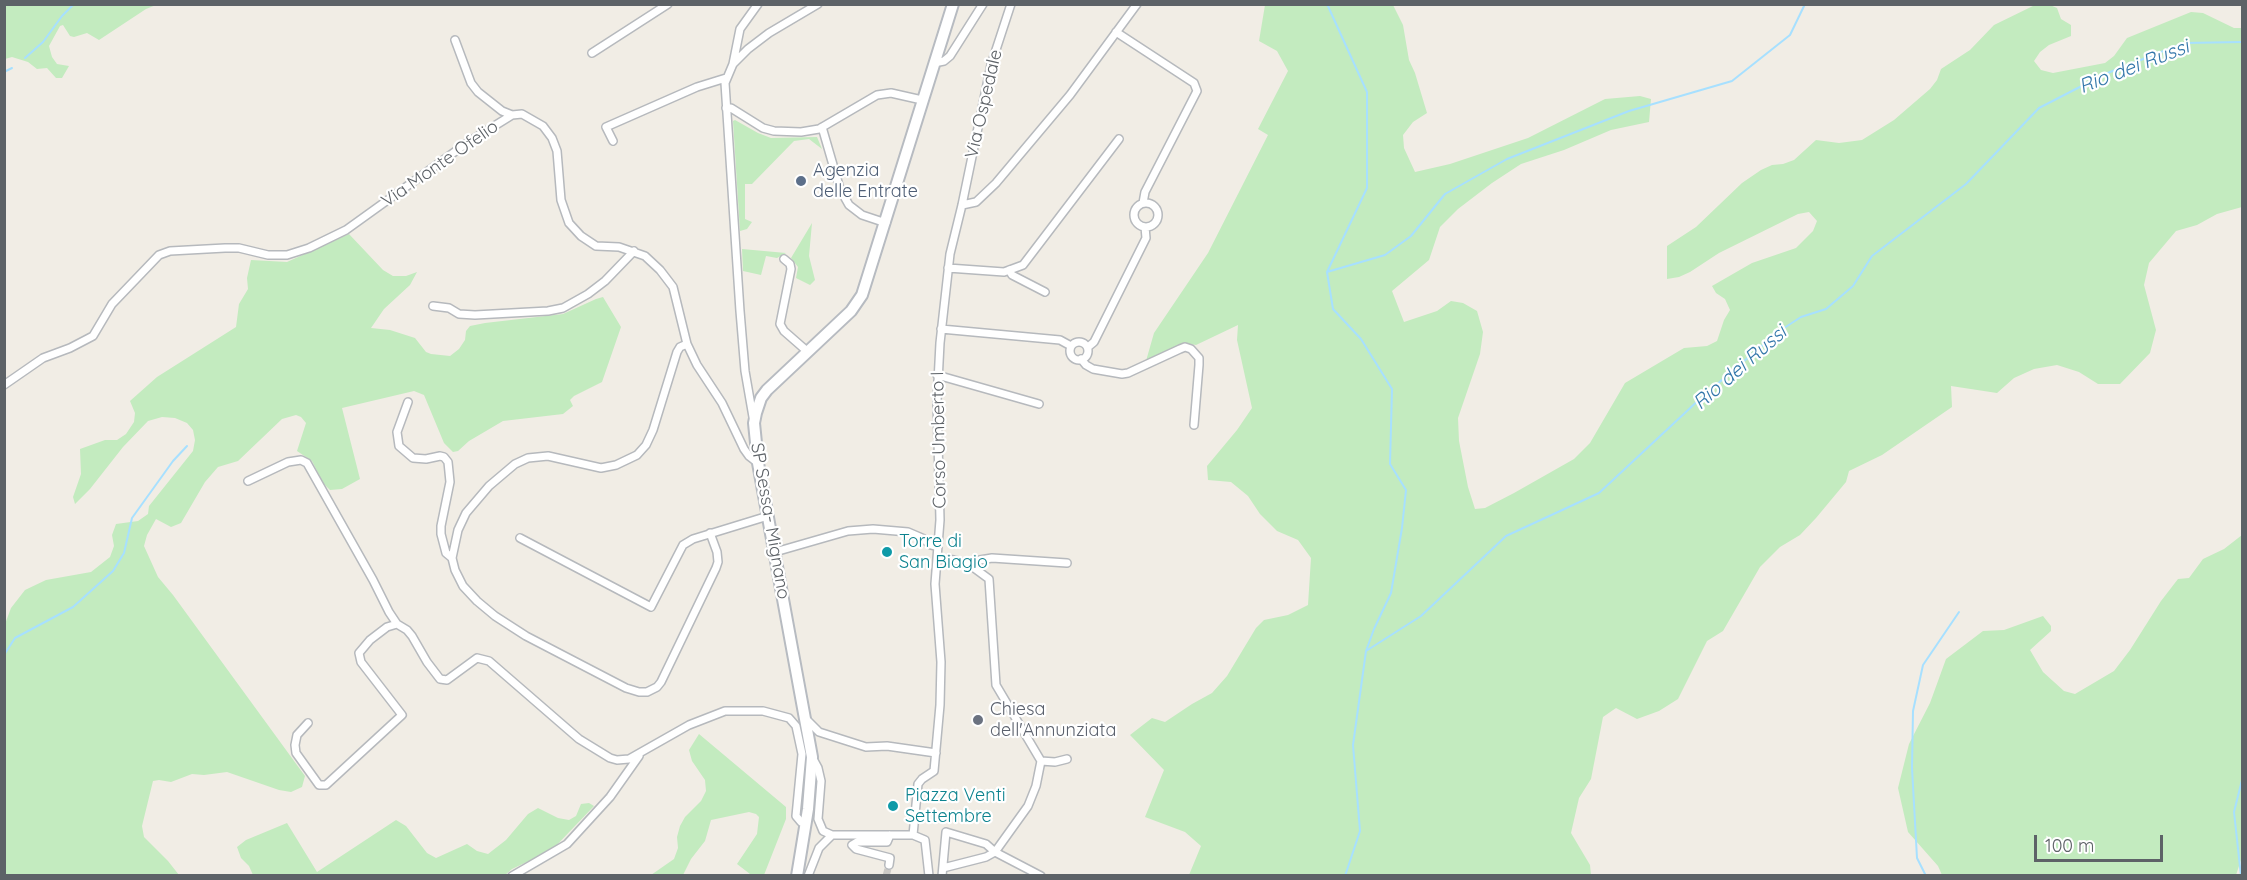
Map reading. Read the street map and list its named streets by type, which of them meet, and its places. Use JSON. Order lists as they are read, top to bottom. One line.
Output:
{"streets":{"street":["Via Ospedale","Via Monte Ofelio","Corso Umberto I","SP Sessa- Mignano"]},"crossings":[["Via Ospedale","Corso Umberto I"],["Via Ospedale","SP Sessa- Mignano"],["Via Monte Ofelio","SP Sessa- Mignano"]],"water":["Rio dei Russi"],"places":["Agenzia delle Entrate","Torre di San Biagio","Chiesa dell'Annunziata","Piazza Venti Settembre"],"scale_bar":"100 m"}
